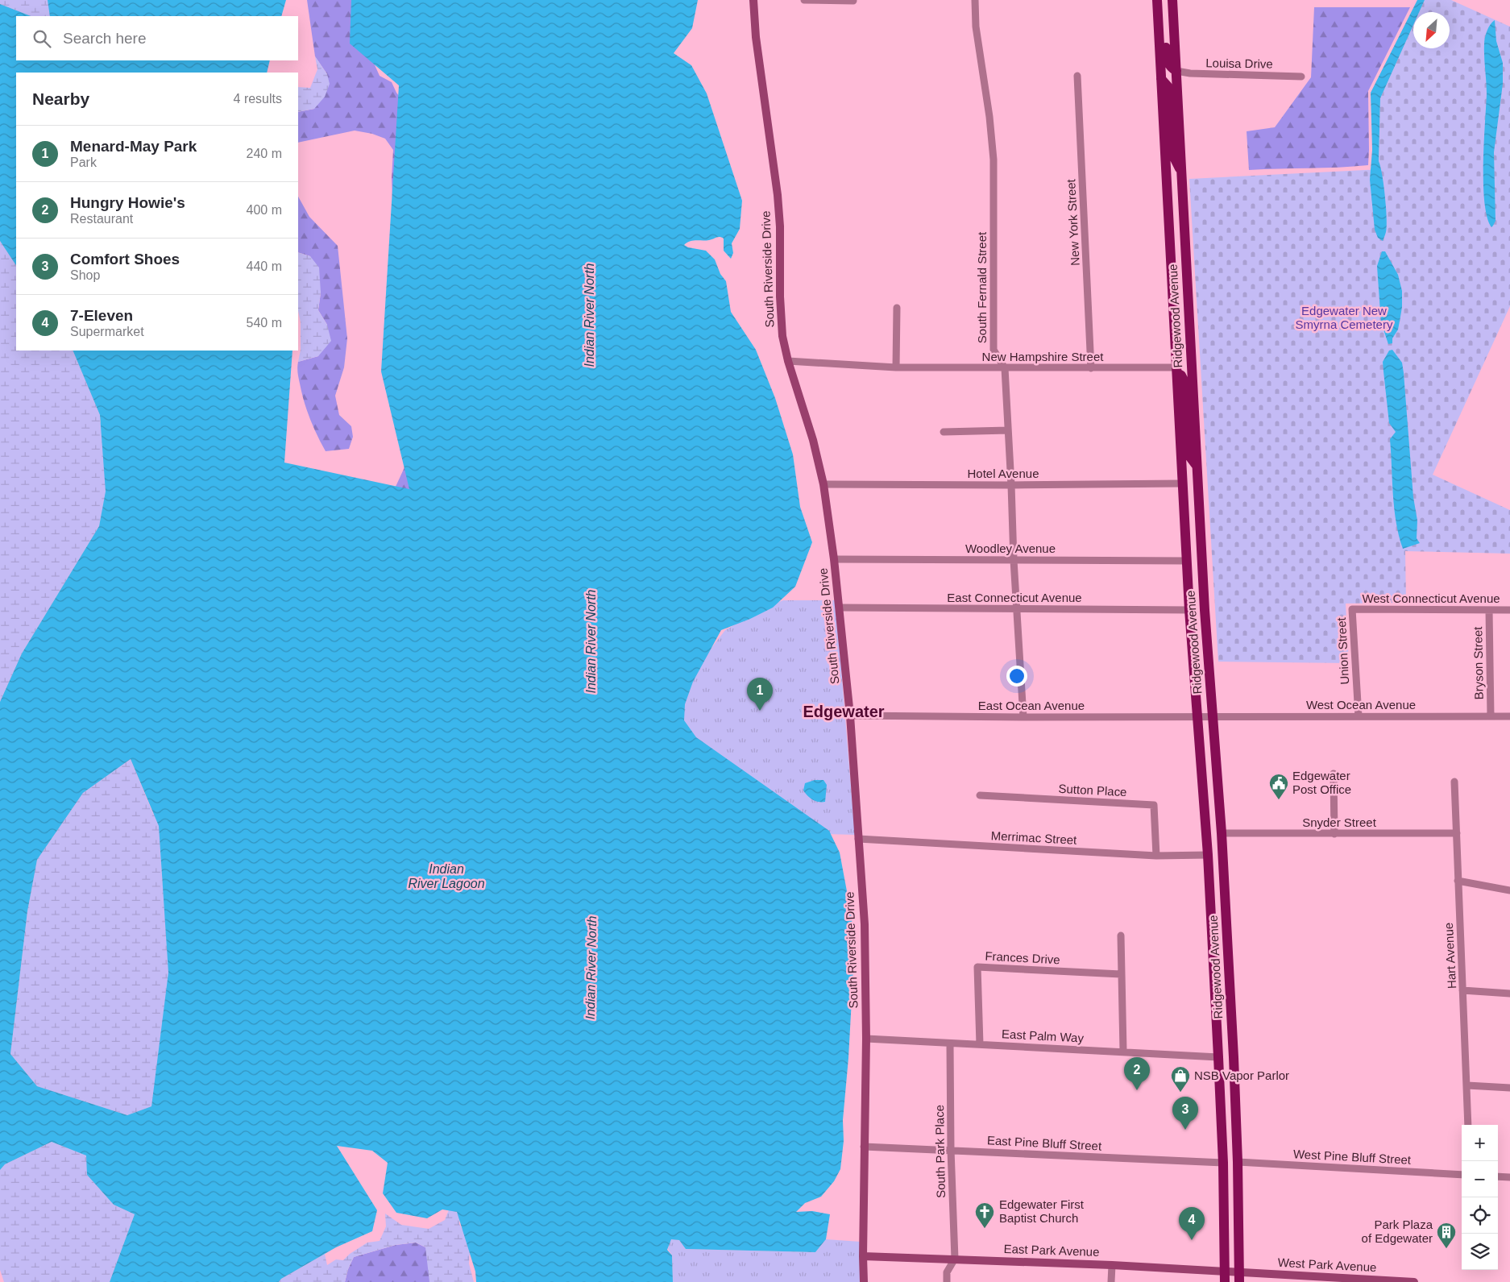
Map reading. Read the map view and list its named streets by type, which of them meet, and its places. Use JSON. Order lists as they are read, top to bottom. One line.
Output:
{"streets":{"main road":["Ridgewood Avenue"],"street":["Louisa Drive","New York Street","South Riverside Drive","South Fernald Street","New Hampshire Street","Hotel Avenue","Woodley Avenue","East Connecticut Avenue","West Connecticut Avenue","Union Street","Bryson Street","West Ocean Avenue","East Ocean Avenue","Sutton Place","Snyder Street","Merrimac Street","Hart Avenue","Frances Drive","East Palm Way","East Pine Bluff Street","South Park Place","West Pine Bluff Street","East Park Avenue","West Park Avenue"]},"crossings":[["Louisa Drive","Ridgewood Avenue"],["New York Street","New Hampshire Street"],["South Riverside Drive","New Hampshire Street"],["South Riverside Drive","Hotel Avenue"],["South Riverside Drive","Woodley Avenue"],["South Riverside Drive","East Connecticut Avenue"],["South Riverside Drive","East Ocean Avenue"],["South Riverside Drive","Merrimac Street"],["South Riverside Drive","East Palm Way"],["South Riverside Drive","East Pine Bluff Street"],["South Riverside Drive","East Park Avenue"],["South Fernald Street","New Hampshire Street"],["South Fernald Street","Hotel Avenue"],["South Fernald Street","Woodley Avenue"],["South Fernald Street","East Connecticut Avenue"],["South Fernald Street","East Ocean Avenue"],["Ridgewood Avenue","New Hampshire Street"],["Ridgewood Avenue","Hotel Avenue"],["Ridgewood Avenue","Woodley Avenue"],["Ridgewood Avenue","East Connecticut Avenue"],["Ridgewood Avenue","West Ocean Avenue"],["Ridgewood Avenue","East Ocean Avenue"],["Ridgewood Avenue","Snyder Street"],["Ridgewood Avenue","Merrimac Street"],["Ridgewood Avenue","East Palm Way"],["Ridgewood Avenue","East Pine Bluff Street"],["Ridgewood Avenue","West Pine Bluff Street"],["Ridgewood Avenue","East Park Avenue"],["Ridgewood Avenue","West Park Avenue"],["West Connecticut Avenue","Union Street"],["West Connecticut Avenue","Bryson Street"],["Union Street","West Ocean Avenue"],["Bryson Street","West Ocean Avenue"],["West Ocean Avenue","East Ocean Avenue"],["Sutton Place","Merrimac Street"],["Snyder Street","Hart Avenue"],["Frances Drive","East Palm Way"],["East Palm Way","South Park Place"],["East Pine Bluff Street","South Park Place"],["South Park Place","East Park Avenue"],["East Park Avenue","West Park Avenue"]],"districts":["Edgewater"],"water":["Indian River North","Indian River Lagoon"],"parks":["Edgewater New Smyrna Cemetery"],"places":{"public building":["Edgewater Post Office"],"shop":["NSB Vapor Parlor"],"church":["Edgewater First Baptist Church"],"building":["Park Plaza of Edgewater"]},"north":"bottom left","page":{"search":"Search here","heading":["Nearby","4 results"],"list":[{"mark":"1","name":"Menard-May Park","note":"Park","value":"240 m"},{"mark":"2","name":"Hungry Howie's","note":"Restaurant","value":"400 m"},{"mark":"3","name":"Comfort Shoes","note":"Shop","value":"440 m"},{"mark":"4","name":"7-Eleven","note":"Supermarket","value":"540 m"}],"pins":["1","2","3","4"],"map_buttons":["+","−"]}}
